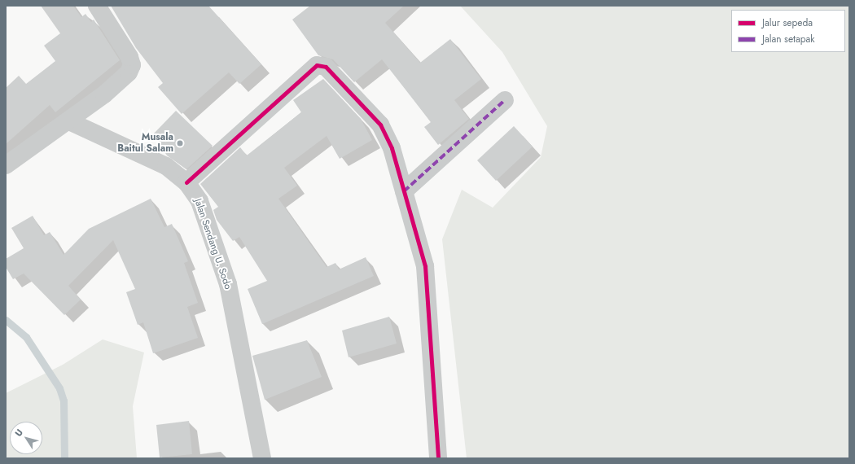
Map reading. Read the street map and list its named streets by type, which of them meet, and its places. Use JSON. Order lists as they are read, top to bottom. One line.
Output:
{"streets":{"street":["Jalan Sendang U. Sodo"]},"places":["Musala Baitul Salam"],"legend":["Jalur sepeda","Jalan setapak"],"north":"top left"}
